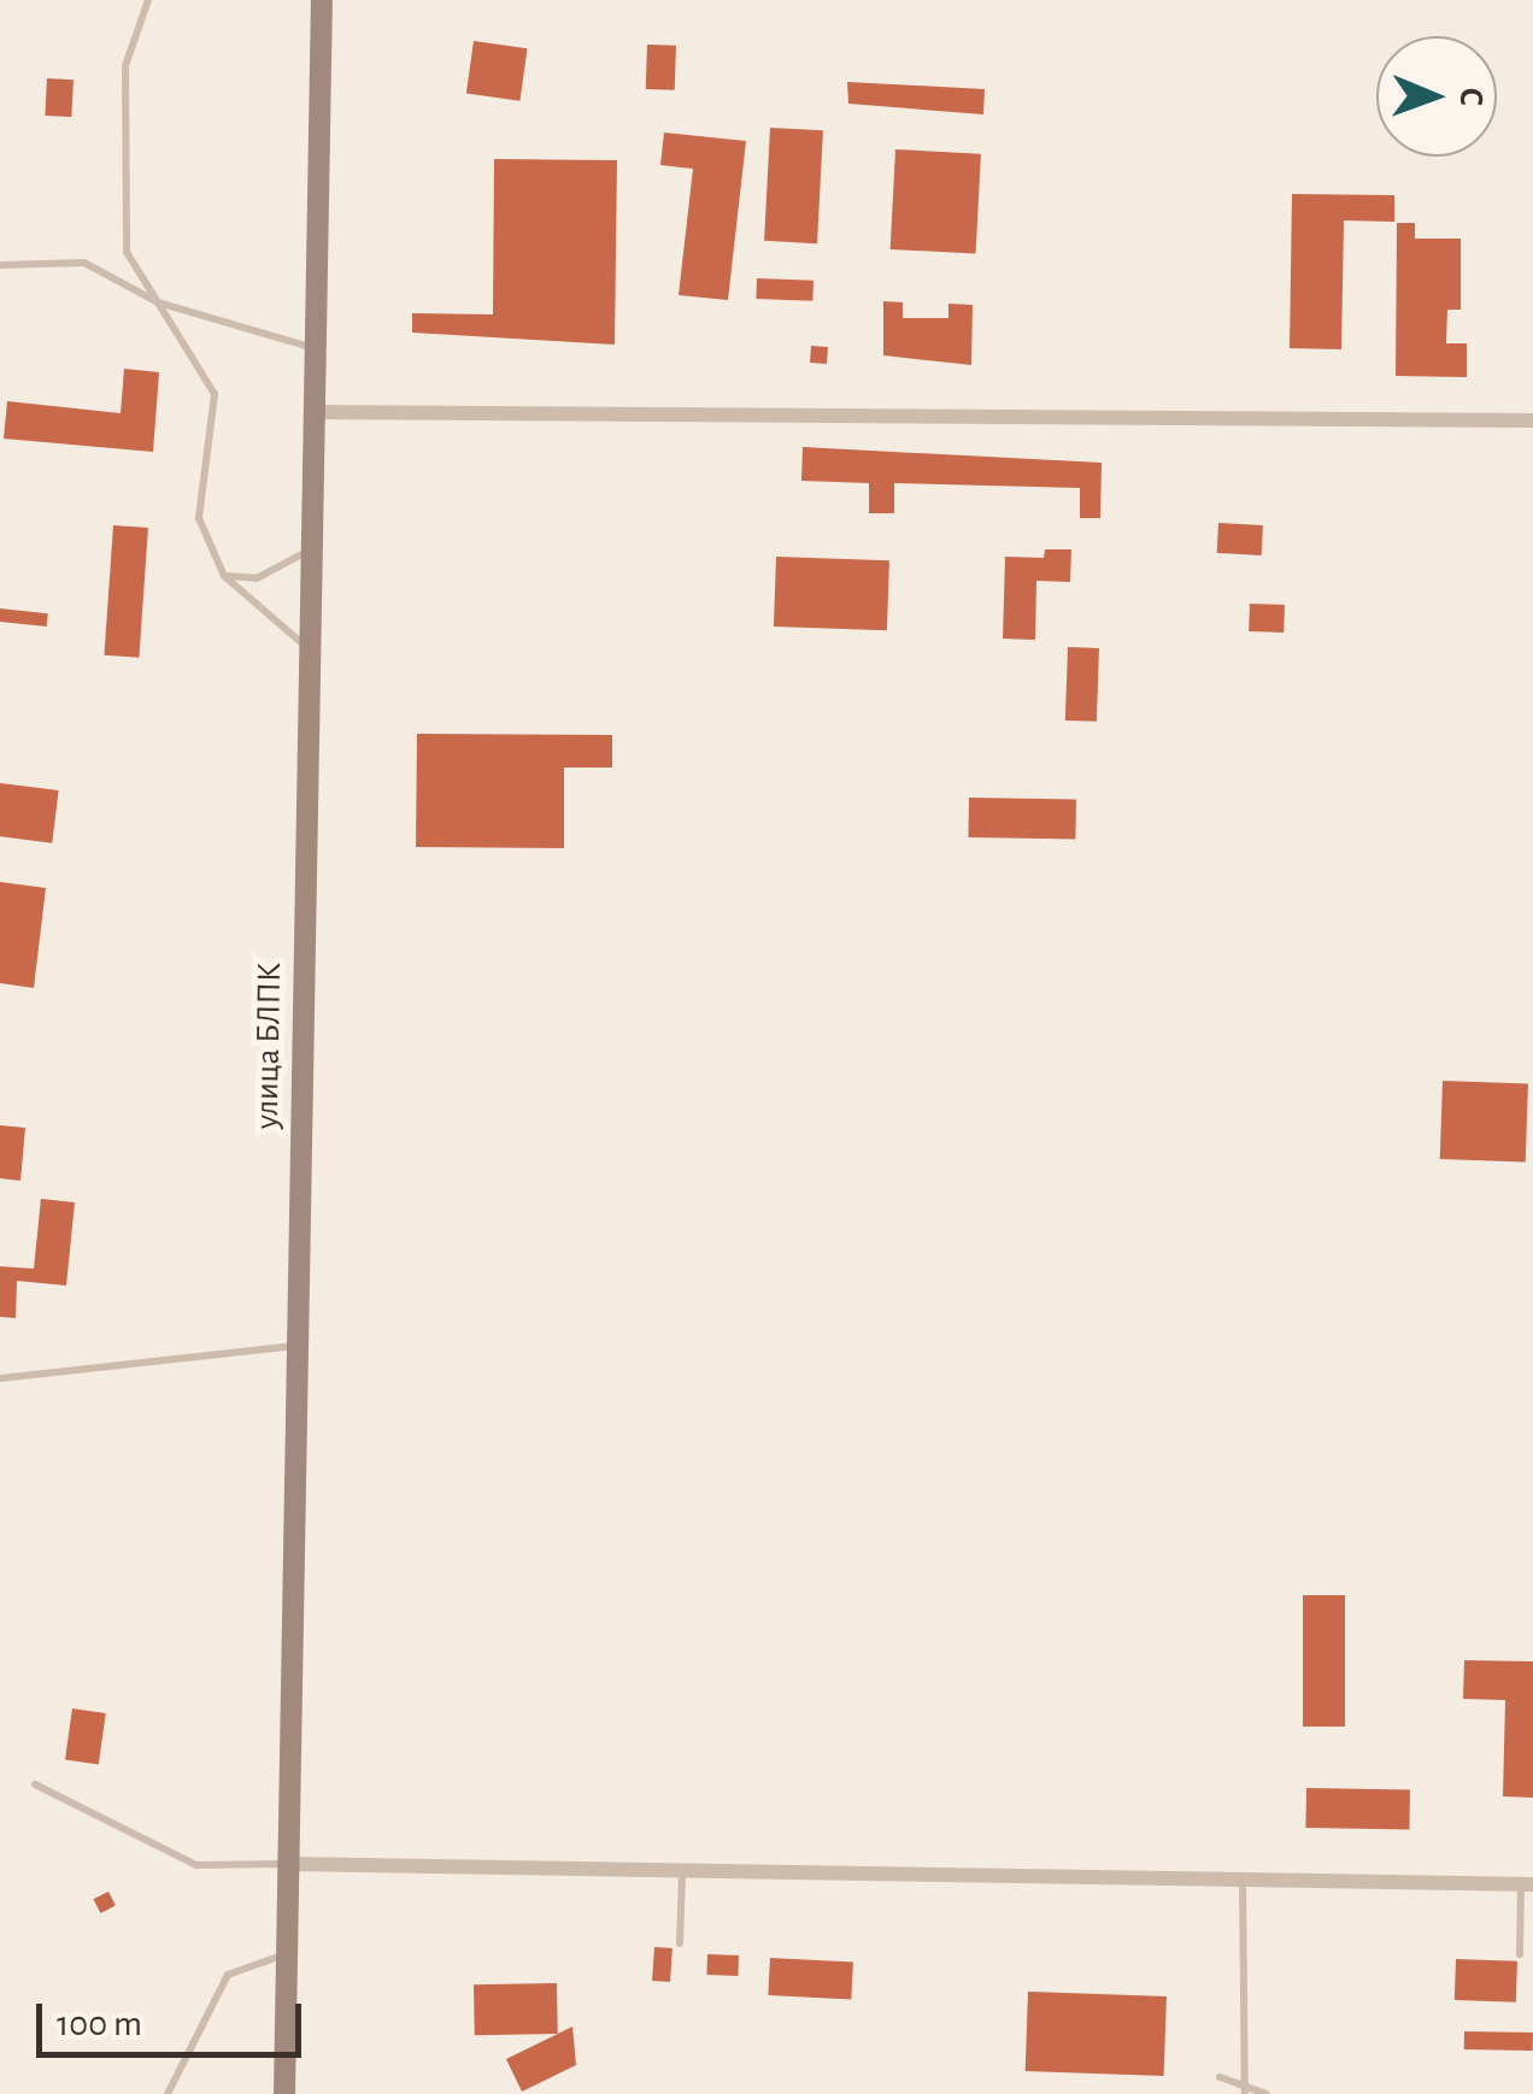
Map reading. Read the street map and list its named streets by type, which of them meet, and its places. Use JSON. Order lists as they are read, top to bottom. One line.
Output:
{"streets":{"street":["улица БЛПК"]},"scale_bar":"100 m","north":"right"}
